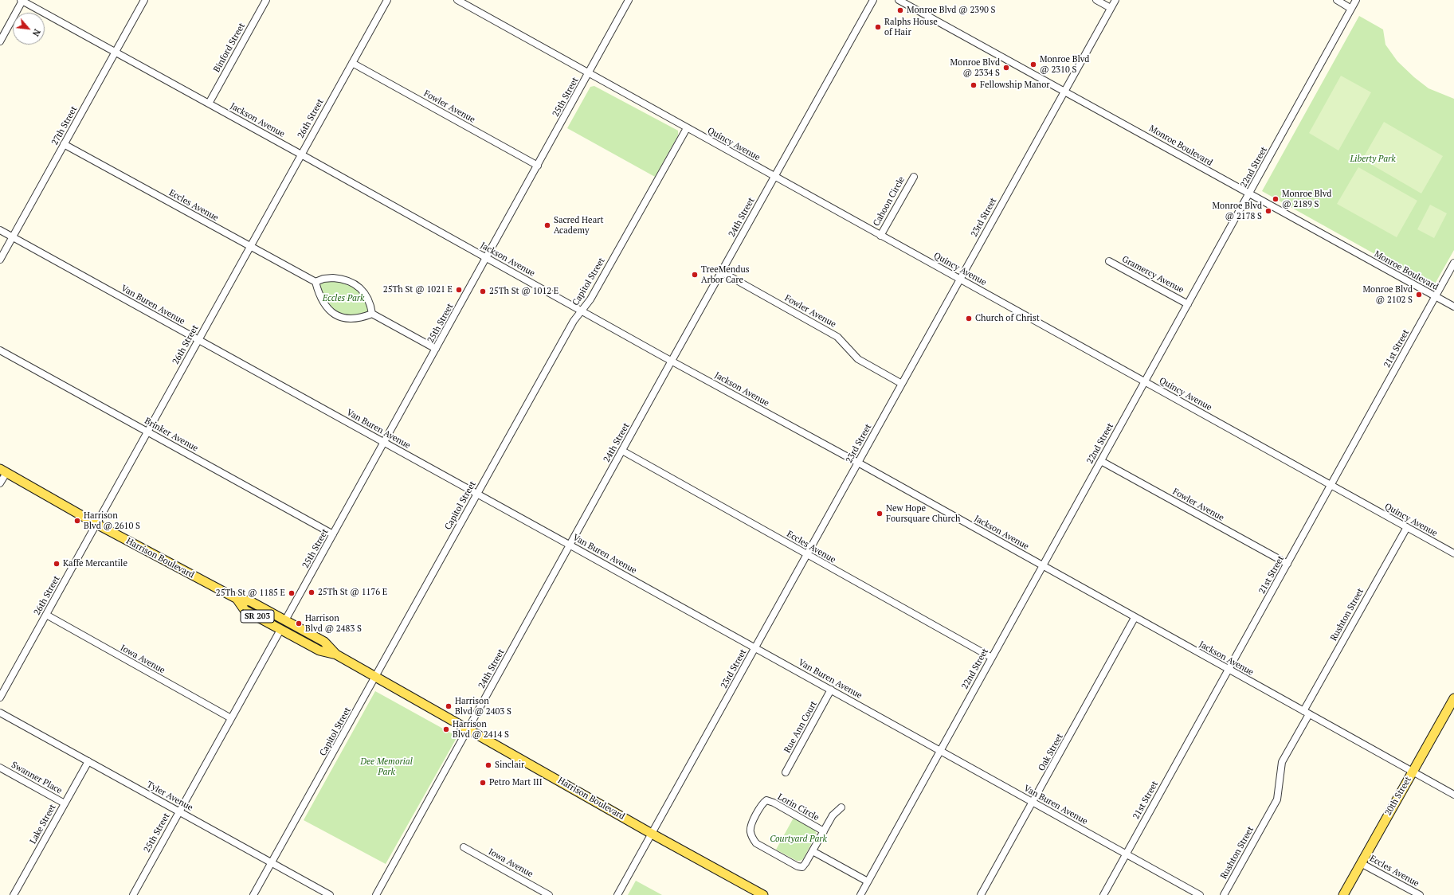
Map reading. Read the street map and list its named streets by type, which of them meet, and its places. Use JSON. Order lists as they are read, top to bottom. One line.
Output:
{"streets":{"main road":["Harrison Boulevard","SR 203","20th Street"],"street":["Binford Street","25th Street","Fowler Avenue","26th Street","Jackson Avenue","27th Street","Quincy Avenue","Monroe Boulevard","22nd Street","Cahoon Circle","Eccles Avenue","24th Street","23rd Street","Gramercy Avenue","Capitol Street","Van Buren Avenue","21st Street","Brinker Avenue","Rushton Street","Iowa Avenue","Rue Ann Court","Oak Street","Swanner Place","Tyler Avenue","Lorin Circle","Lake Street"]},"crossings":[["Binford Street","Jackson Avenue"],["25th Street","Fowler Avenue"],["25th Street","Jackson Avenue"],["25th Street","Quincy Avenue"],["25th Street","Van Buren Avenue"],["25th Street","Brinker Avenue"],["25th Street","Harrison Boulevard"],["25th Street","Iowa Avenue"],["25th Street","Tyler Avenue"],["Fowler Avenue","26th Street"],["Fowler Avenue","22nd Street"],["Fowler Avenue","24th Street"],["Fowler Avenue","23rd Street"],["Fowler Avenue","21st Street"],["26th Street","Jackson Avenue"],["26th Street","Eccles Avenue"],["26th Street","Van Buren Avenue"],["26th Street","Brinker Avenue"],["26th Street","Harrison Boulevard"],["26th Street","Iowa Avenue"],["Jackson Avenue","27th Street"],["Jackson Avenue","22nd Street"],["Jackson Avenue","24th Street"],["Jackson Avenue","23rd Street"],["Jackson Avenue","Capitol Street"],["Jackson Avenue","21st Street"],["Jackson Avenue","Rushton Street"],["Jackson Avenue","Oak Street"],["Jackson Avenue","20th Street"],["27th Street","Eccles Avenue"],["27th Street","Van Buren Avenue"],["Quincy Avenue","22nd Street"],["Quincy Avenue","Cahoon Circle"],["Quincy Avenue","24th Street"],["Quincy Avenue","23rd Street"],["Quincy Avenue","Capitol Street"],["Quincy Avenue","21st Street"],["Quincy Avenue","Rushton Street"],["Monroe Boulevard","22nd Street"],["Monroe Boulevard","23rd Street"],["Monroe Boulevard","21st Street"],["22nd Street","Eccles Avenue"],["22nd Street","Gramercy Avenue"],["22nd Street","Van Buren Avenue"],["Eccles Avenue","24th Street"],["Eccles Avenue","23rd Street"],["Eccles Avenue","20th Street"],["24th Street","Van Buren Avenue"],["24th Street","Harrison Boulevard"],["23rd Street","Van Buren Avenue"],["23rd Street","Harrison Boulevard"],["Capitol Street","Van Buren Avenue"],["Capitol Street","Harrison Boulevard"],["Capitol Street","Tyler Avenue"],["Van Buren Avenue","21st Street"],["Van Buren Avenue","Rue Ann Court"],["Van Buren Avenue","Oak Street"],["Swanner Place","Lake Street"],["Tyler Avenue","Lake Street"]],"parks":["Liberty Park","Eccles Park","Dee Memorial Park","Courtyard Park"],"places":["Monroe Blvd @ 2390 S","Ralphs House of Hair","Monroe Blvd @ 2310 S","Monroe Blvd @ 2334 S","Fellowship Manor","Monroe Blvd @ 2189 S","Monroe Blvd @ 2178 S","Sacred Heart Academy","TreeMendus Arbor Care","25Th St @ 1021 E","25Th St @ 1012 E","Monroe Blvd @ 2102 S","Church of Christ","New Hope Foursquare Church","Harrison Blvd @ 2610 S","Kaffe Mercantile","25Th St @ 1176 E","25Th St @ 1185 E","Harrison Blvd @ 2483 S","Harrison Blvd @ 2403 S","Harrison Blvd @ 2414 S","Sinclair","Petro Mart III"],"north":"bottom right"}
